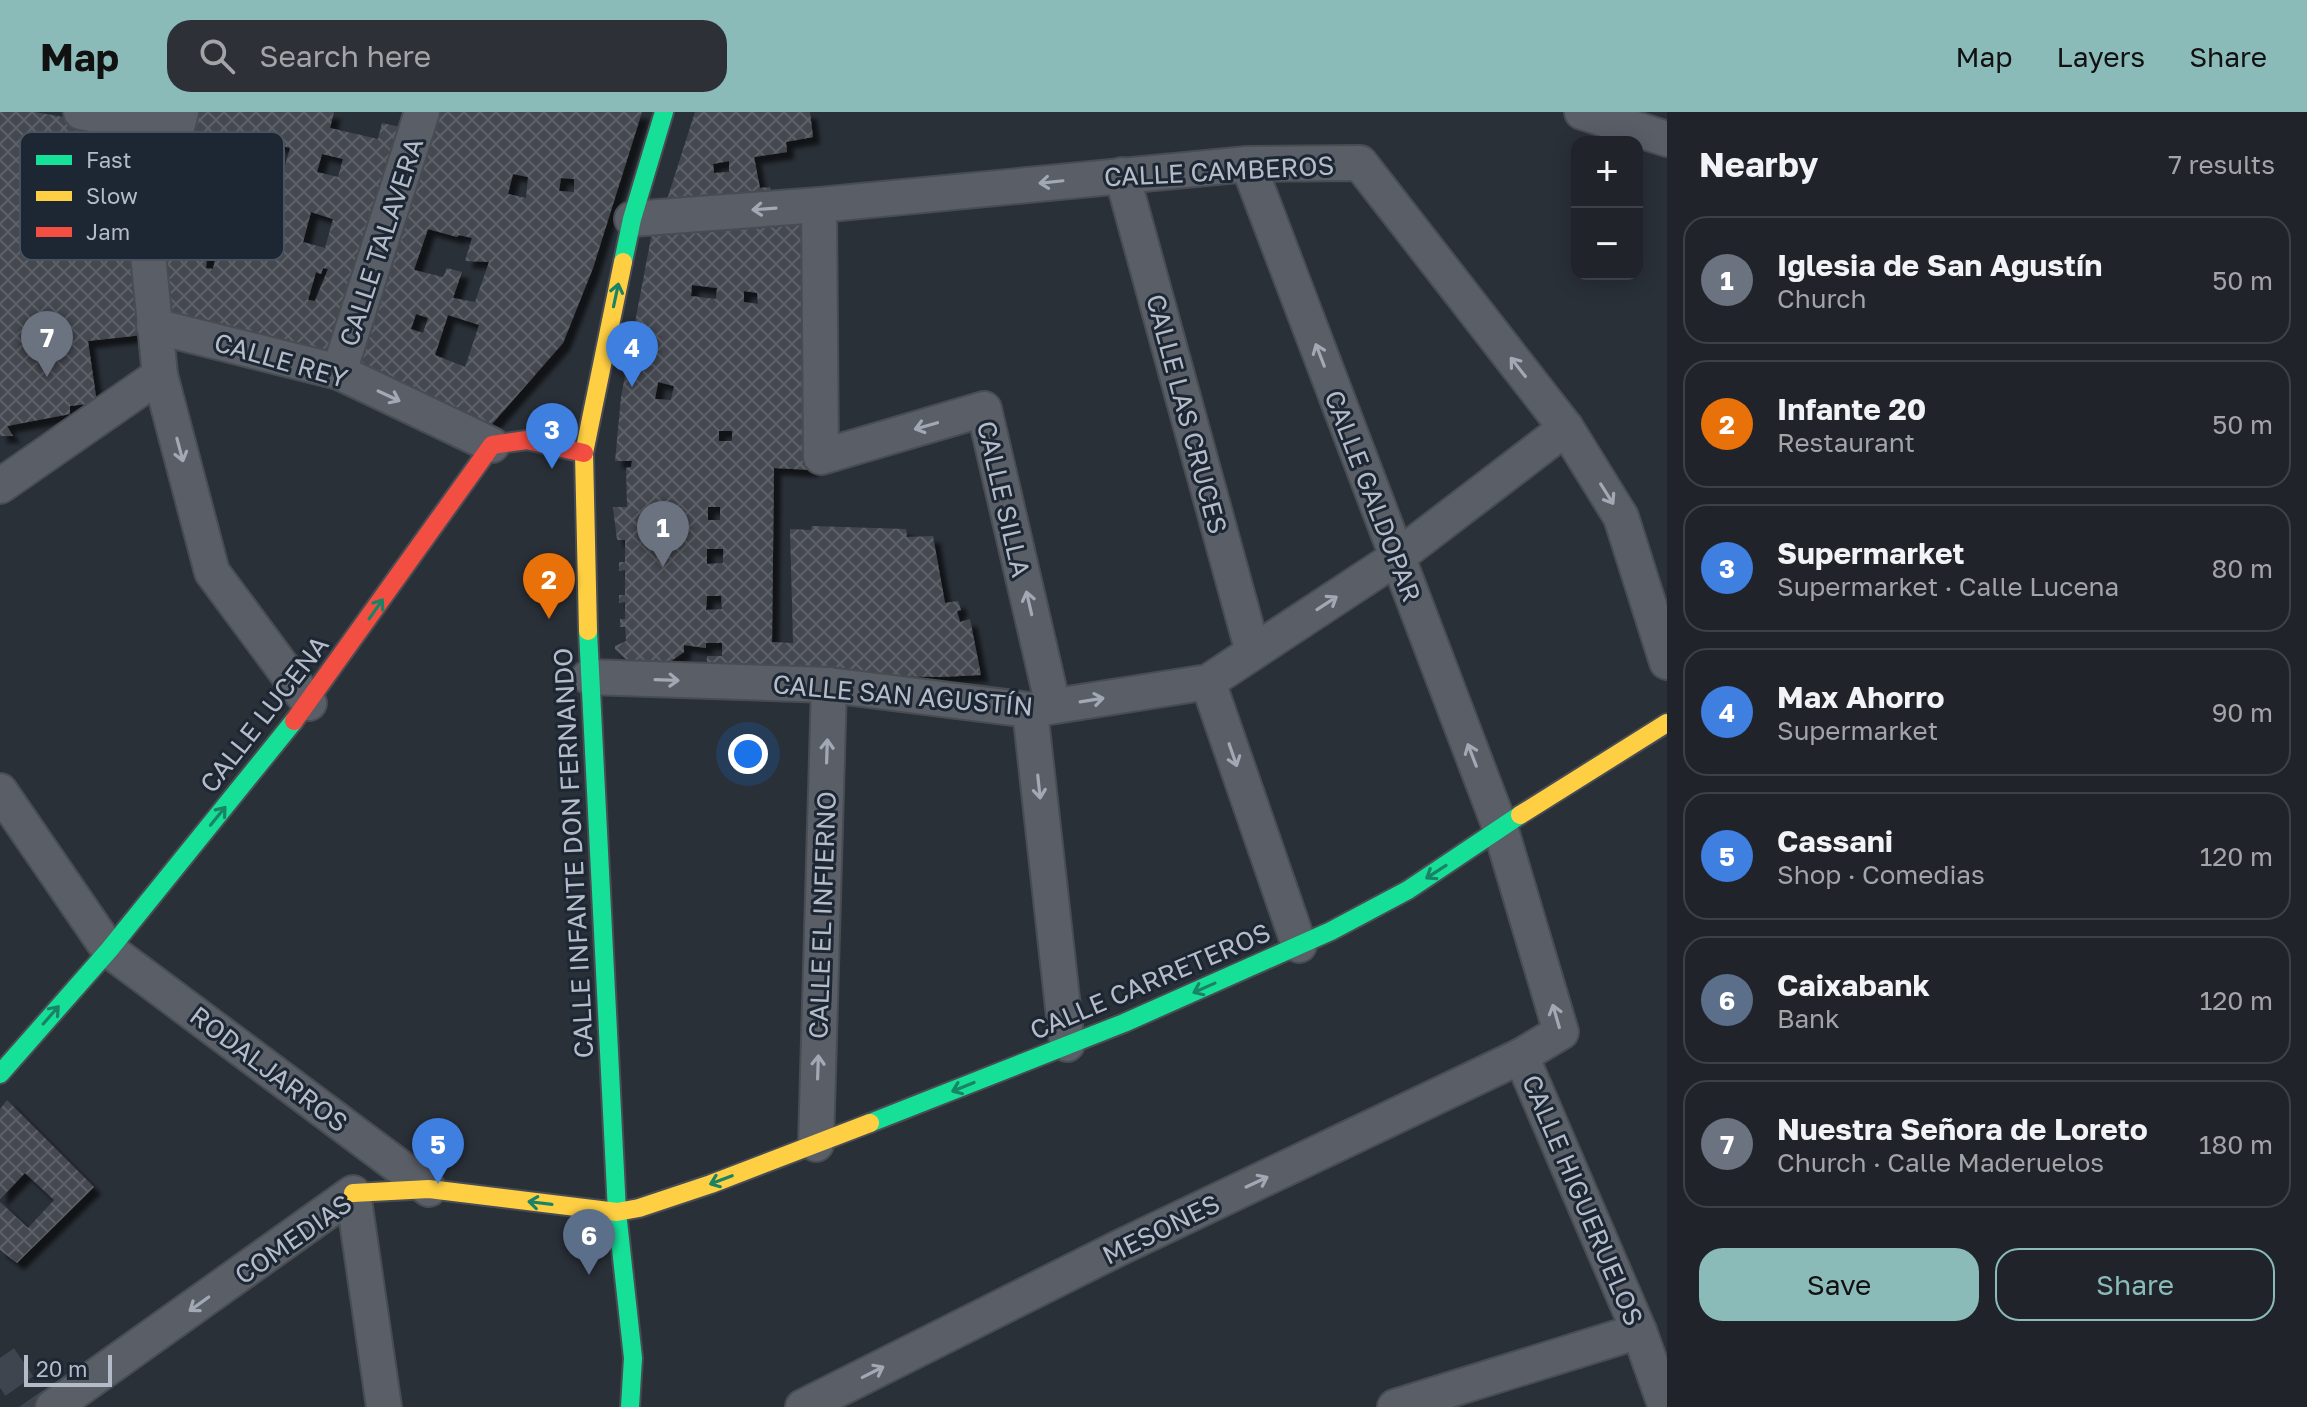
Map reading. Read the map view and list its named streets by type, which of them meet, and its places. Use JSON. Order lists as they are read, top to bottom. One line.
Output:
{"streets":{"street":["CALLE CAMBEROS","CALLE TALAVERA","CALLE REY","CALLE LAS CRUCES","CALLE GALDOPAR","CALLE SILLA","CALLE SAN AGUSTÍN","CALLE LUCENA","CALLE INFANTE DON FERNANDO","CALLE EL INFIERNO","CALLE CARRETEROS","RODALJARROS","CALLE HIGUERUELOS","MESONES","COMEDIAS"]},"crossings":[["CALLE CAMBEROS","CALLE LAS CRUCES"],["CALLE CAMBEROS","CALLE GALDOPAR"],["CALLE CAMBEROS","CALLE SILLA"],["CALLE CAMBEROS","CALLE SAN AGUSTÍN"],["CALLE CAMBEROS","CALLE INFANTE DON FERNANDO"],["CALLE TALAVERA","CALLE REY"],["CALLE REY","CALLE LUCENA"],["CALLE LAS CRUCES","CALLE SAN AGUSTÍN"],["CALLE GALDOPAR","CALLE SAN AGUSTÍN"],["CALLE GALDOPAR","CALLE CARRETEROS"],["CALLE GALDOPAR","CALLE HIGUERUELOS"],["CALLE SILLA","CALLE SAN AGUSTÍN"],["CALLE SAN AGUSTÍN","CALLE INFANTE DON FERNANDO"],["CALLE SAN AGUSTÍN","CALLE EL INFIERNO"],["CALLE LUCENA","RODALJARROS"],["CALLE INFANTE DON FERNANDO","CALLE CARRETEROS"],["CALLE INFANTE DON FERNANDO","COMEDIAS"],["CALLE EL INFIERNO","CALLE CARRETEROS"],["CALLE CARRETEROS","CALLE HIGUERUELOS"],["CALLE CARRETEROS","COMEDIAS"],["RODALJARROS","COMEDIAS"],["CALLE HIGUERUELOS","MESONES"]],"one_way":["CALLE REY","CALLE SAN AGUSTÍN","CALLE LUCENA","CALLE CARRETEROS","CALLE HIGUERUELOS","COMEDIAS"],"legend":["Fast","Slow","Jam"],"scale_bar":"20 m","page":{"header":"Map","search":"Search here","nav":["Map","Layers","Share"],"heading":["Nearby","7 results"],"map_buttons":["+","−"],"list":[{"mark":"1","name":"Iglesia de San Agustín","note":"Church","value":"50 m"},{"mark":"2","name":"Infante 20","note":"Restaurant","value":"50 m"},{"mark":"3","name":"Supermarket","note":"Supermarket · Calle Lucena","value":"80 m"},{"mark":"4","name":"Max Ahorro","note":"Supermarket","value":"90 m"},{"mark":"5","name":"Cassani","note":"Shop · Comedias","value":"120 m"},{"mark":"6","name":"Caixabank","note":"Bank","value":"120 m"},{"mark":"7","name":"Nuestra Señora de Loreto","note":"Church · Calle Maderuelos","value":"180 m"}],"pins":["7","4","3","1","2","5","6"],"buttons":["Save","Share"],"scale":"20 m"}}
